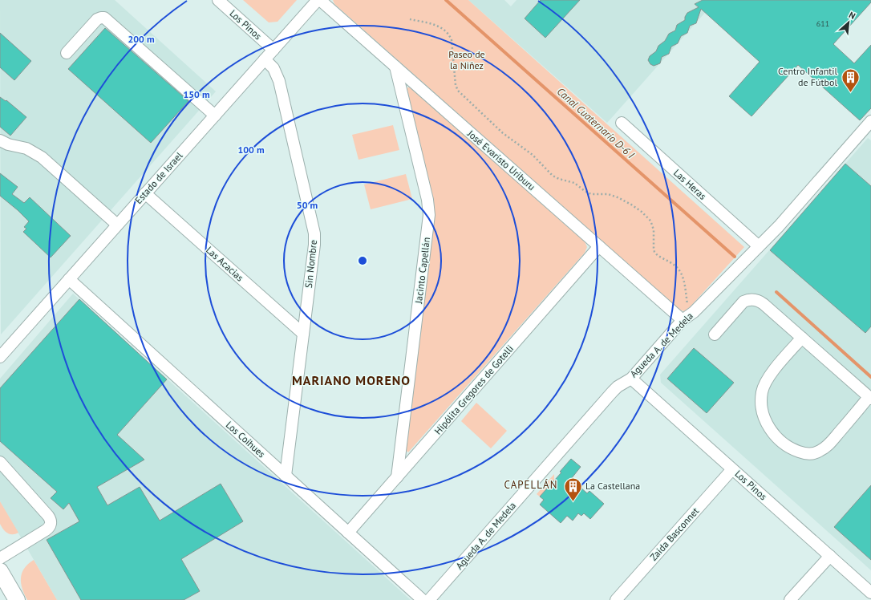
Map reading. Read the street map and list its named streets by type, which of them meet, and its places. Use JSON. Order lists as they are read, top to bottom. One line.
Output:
{"streets":{"street":["Los Pinos","José Evaristo Uriburu","Estado de Israel","Las Heras","Las Acacias","Sin Nombre","Jacinto Capellán","Agueda A. de Medela","Hipólita Gregores de Gotelli","Los Coíhues","Zaida Basconnet"]},"crossings":[["Los Pinos","Estado de Israel"],["Los Pinos","Agueda A. de Medela"],["Los Pinos","Zaida Basconnet"],["José Evaristo Uriburu","Jacinto Capellán"],["José Evaristo Uriburu","Agueda A. de Medela"],["José Evaristo Uriburu","Hipólita Gregores de Gotelli"],["Estado de Israel","Las Acacias"],["Estado de Israel","Sin Nombre"],["Estado de Israel","Los Coíhues"],["Las Heras","Agueda A. de Medela"],["Las Acacias","Sin Nombre"],["Sin Nombre","Los Coíhues"],["Jacinto Capellán","Hipólita Gregores de Gotelli"],["Hipólita Gregores de Gotelli","Los Coíhues"]],"districts":["MARIANO MORENO","CAPELLÁN"],"water":["Canal Cuaternario D-6 I"],"parks":["Paseo de la Niñez"],"places":{"building":["Centro Infantil de Fútbol","La Castellana"]},"house_numbers":["611"],"north":"top right","rings":["200 m","150 m","100 m","50 m"]}
